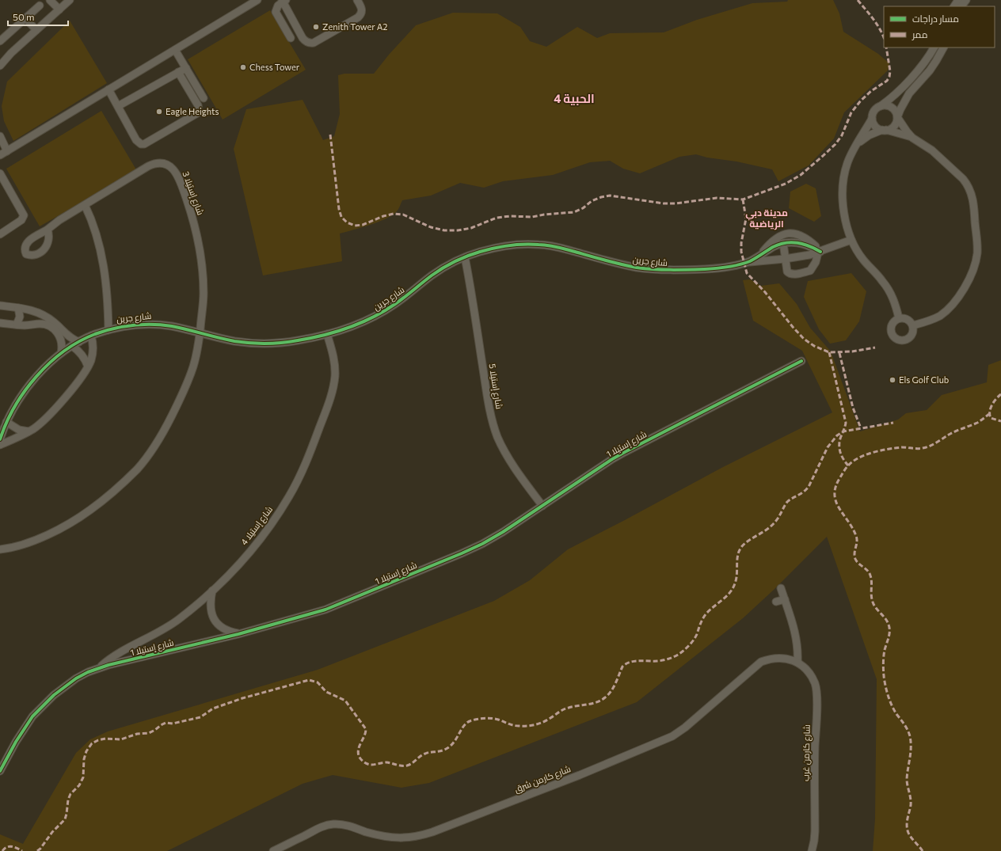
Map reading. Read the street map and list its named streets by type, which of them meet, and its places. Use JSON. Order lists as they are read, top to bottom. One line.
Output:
{"streets":{"street":["شارع إستيلا 3","شارع جرين","شارع إستيلا 5","شارع إستيلا 1","شارع إستيلا 4","شارع كارمن غرب","شارع كارمن شرق"]},"crossings":[["شارع إستيلا 3","شارع جرين"],["شارع جرين","شارع إستيلا 5"],["شارع جرين","شارع إستيلا 4"],["شارع إستيلا 5","شارع إستيلا 1"],["شارع إستيلا 1","شارع إستيلا 4"],["شارع كارمن غرب","شارع كارمن شرق"]],"districts":["الحبية 4","مدينة دبي الرياضية"],"places":["Zenith Tower A2","Chess Tower","Eagle Heights","Els Golf Club"],"legend":["مسار دراجات","ممر"],"scale_bar":"50 m"}
